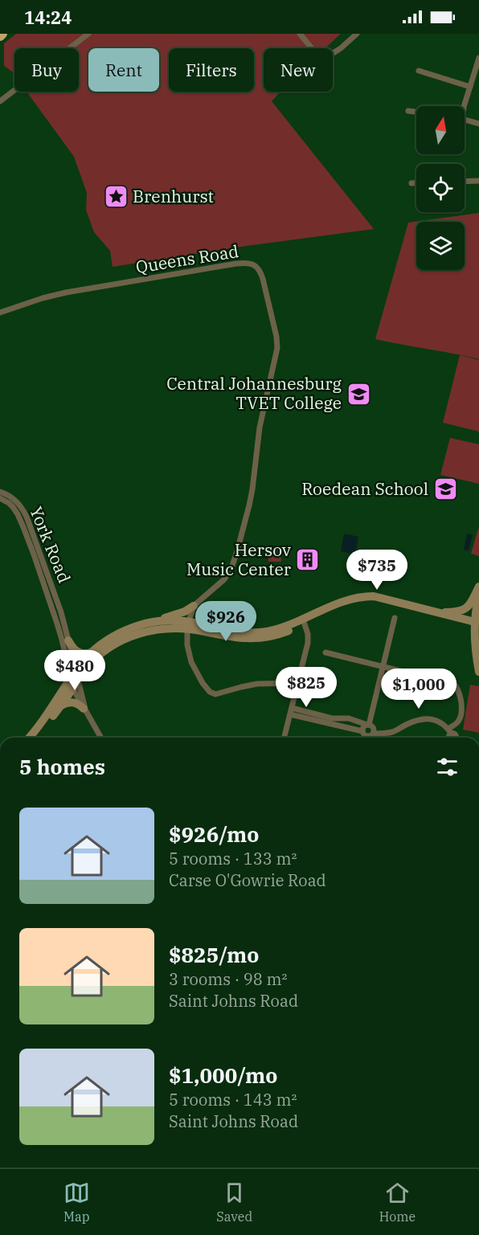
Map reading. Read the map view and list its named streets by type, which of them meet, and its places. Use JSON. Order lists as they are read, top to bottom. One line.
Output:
{"streets":{"street":["Queens Road","York Road"]},"places":{"place":["Brenhurst"],"school or university":["Central Johannesburg TVET College","Roedean School"],"building":["Hersov Music Center"]},"north":"top","page":{"status":"14:24","chip":["Buy","Rent","Filters","New"],"price":["$735","$926","$480","$825","$1,000"],"heading":"5 homes","list":[{"name":"$926/mo","note":"5 rooms · 133 m² · Carse O'Gowrie Road"},{"name":"$825/mo","note":"3 rooms · 98 m² · Saint Johns Road"},{"name":"$1,000/mo","note":"5 rooms · 143 m² · Saint Johns Road"}],"tabs":["Map","Saved","Home"]}}
